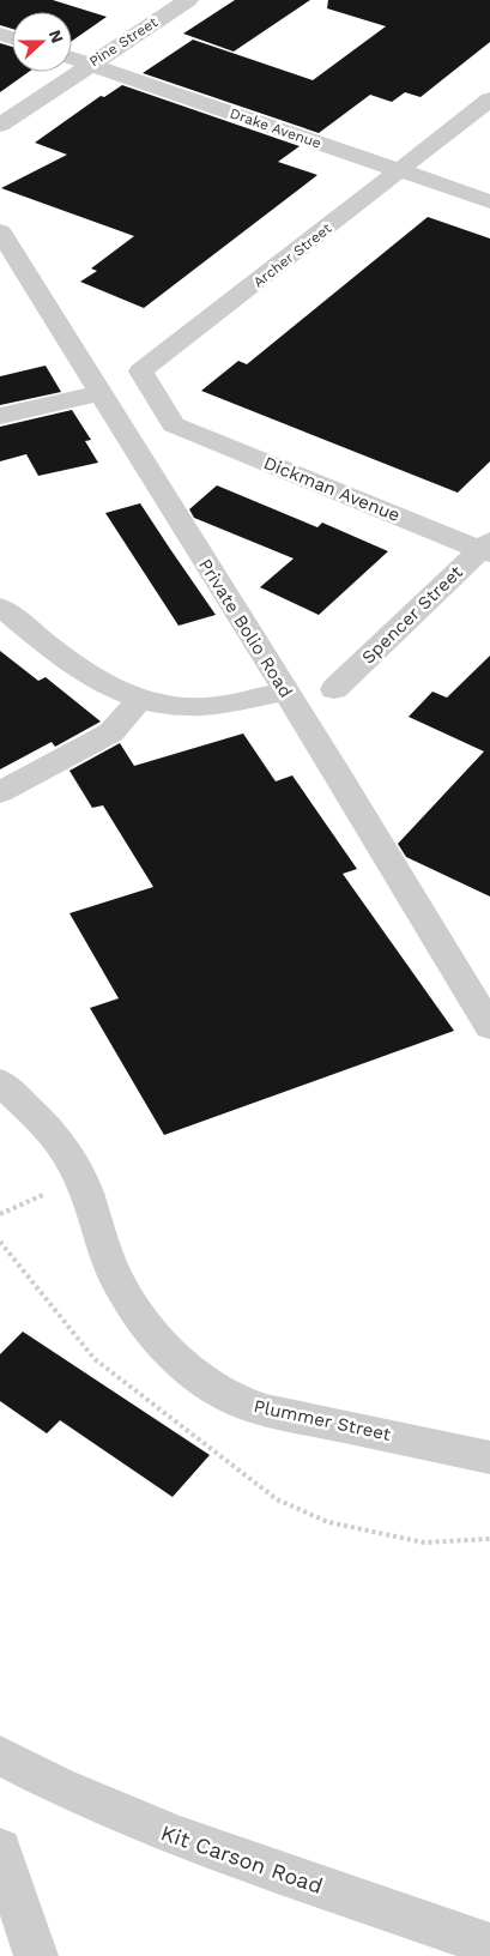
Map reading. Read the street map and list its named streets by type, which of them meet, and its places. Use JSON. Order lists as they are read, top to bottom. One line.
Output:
{"streets":{"street":["Pine Street","Drake Avenue","Archer Street","Dickman Avenue","Spencer Street","Private Bolio Road","Plummer Street","Kit Carson Road"]},"crossings":[["Pine Street","Drake Avenue"],["Drake Avenue","Archer Street"],["Archer Street","Dickman Avenue"],["Dickman Avenue","Spencer Street"]],"north":"right"}
